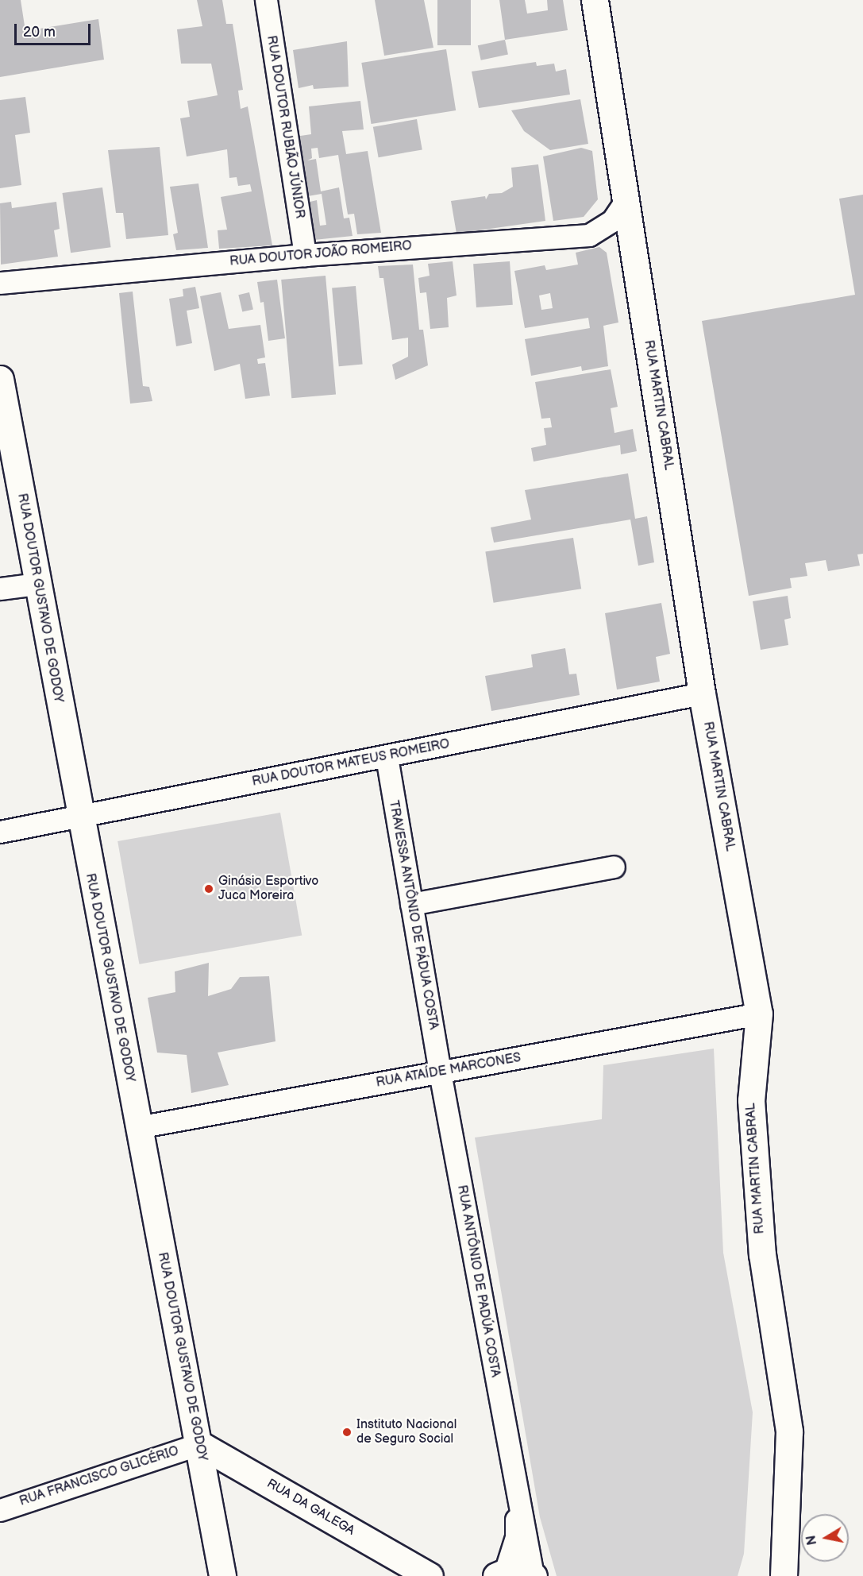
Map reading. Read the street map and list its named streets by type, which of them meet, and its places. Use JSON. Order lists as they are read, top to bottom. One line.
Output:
{"streets":{"main road":["RUA MARTIN CABRAL","RUA DOUTOR GUSTAVO DE GODOY","RUA DA GALEGA"],"street":["RUA DOUTOR RUBIÃO JÚNIOR","RUA DOUTOR JOÃO ROMEIRO","RUA DOUTOR MATEUS ROMEIRO","TRAVESSA ANTÔNIO DE PÁDUA COSTA","RUA ATAÍDE MARCONES","RUA ANTÔNIO DE PADÚA COSTA","RUA FRANCISCO GLICÉRIO"]},"crossings":[["RUA DOUTOR RUBIÃO JÚNIOR","RUA DOUTOR JOÃO ROMEIRO"],["RUA DOUTOR JOÃO ROMEIRO","RUA MARTIN CABRAL"],["RUA MARTIN CABRAL","RUA DOUTOR MATEUS ROMEIRO"],["RUA MARTIN CABRAL","RUA ATAÍDE MARCONES"],["RUA DOUTOR GUSTAVO DE GODOY","RUA DOUTOR MATEUS ROMEIRO"],["RUA DOUTOR GUSTAVO DE GODOY","RUA ATAÍDE MARCONES"],["RUA DOUTOR GUSTAVO DE GODOY","RUA FRANCISCO GLICÉRIO"],["RUA DOUTOR GUSTAVO DE GODOY","RUA DA GALEGA"],["RUA DOUTOR MATEUS ROMEIRO","TRAVESSA ANTÔNIO DE PÁDUA COSTA"],["TRAVESSA ANTÔNIO DE PÁDUA COSTA","RUA ATAÍDE MARCONES"],["TRAVESSA ANTÔNIO DE PÁDUA COSTA","RUA ANTÔNIO DE PADÚA COSTA"],["RUA ATAÍDE MARCONES","RUA ANTÔNIO DE PADÚA COSTA"],["RUA FRANCISCO GLICÉRIO","RUA DA GALEGA"]],"places":["Ginásio Esportivo Juca Moreira","Instituto Nacional de Seguro Social"],"scale_bar":"20 m","north":"left"}
